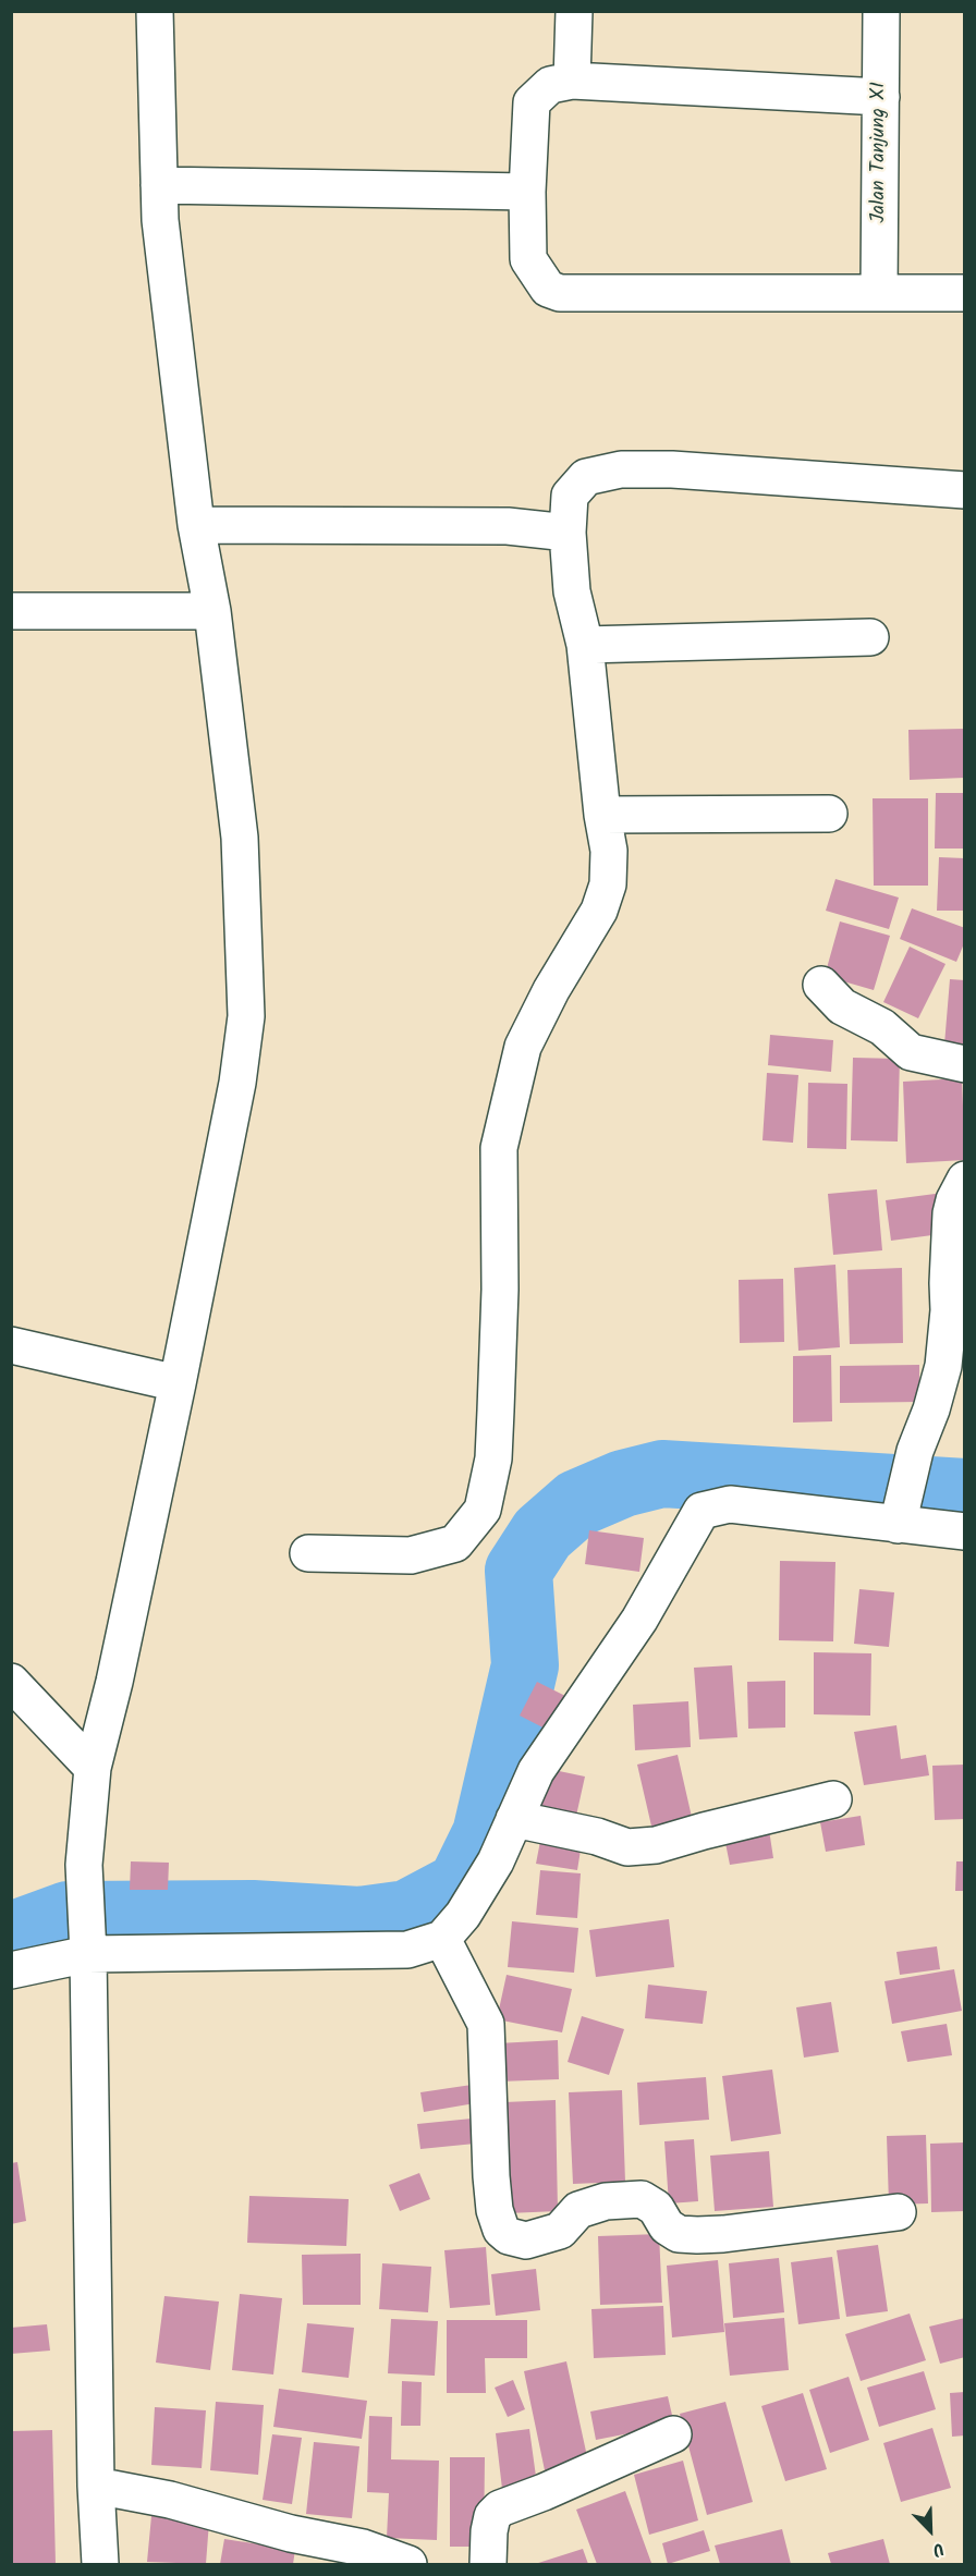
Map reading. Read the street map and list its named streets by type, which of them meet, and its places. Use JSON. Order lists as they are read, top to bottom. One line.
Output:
{"streets":{"street":["Jalan Tanjung XI"]},"north":"bottom right"}
